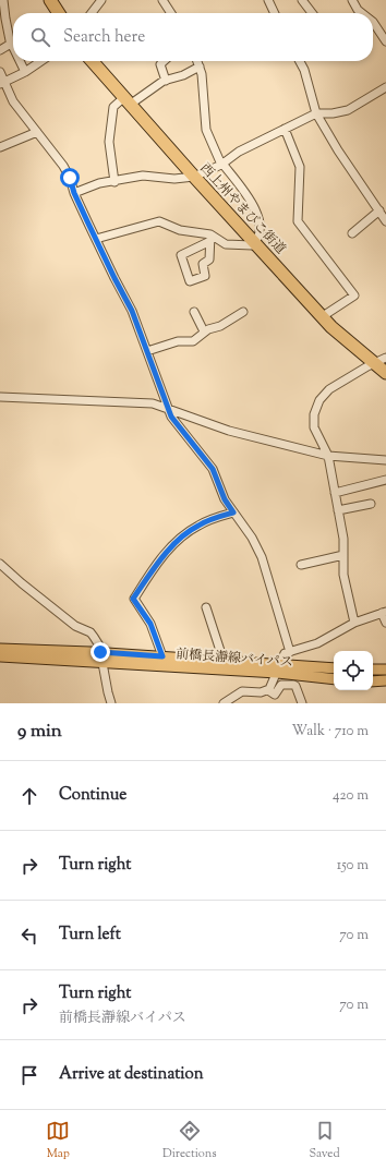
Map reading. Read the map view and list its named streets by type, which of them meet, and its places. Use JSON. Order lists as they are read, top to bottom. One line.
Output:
{"streets":{"highway":["西上州やまびこ街道"],"main road":["前橋長瀞線バイパス"]},"page":{"search":"Search here","heading":["9 min","Walk · 710 m"],"list":[["Continue","420 m"],["Turn right","150 m"],["Turn left","70 m"],["Turn right","前橋長瀞線バイパス","70 m"],"Arrive at destination"],"nav":["Map","Directions","Saved"]}}
